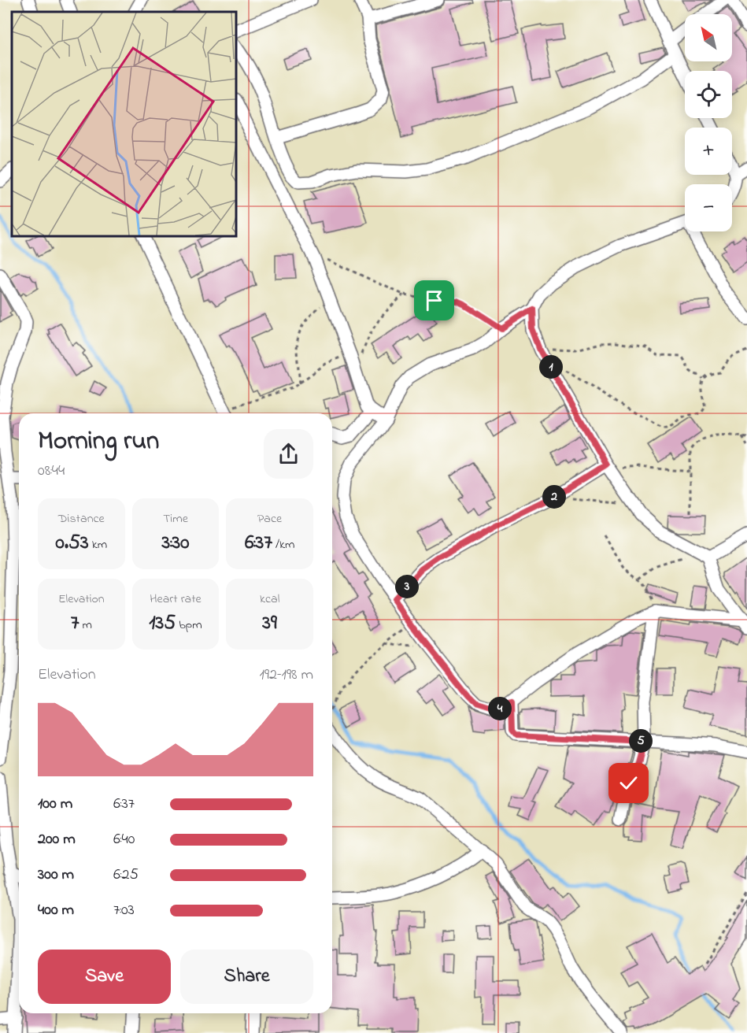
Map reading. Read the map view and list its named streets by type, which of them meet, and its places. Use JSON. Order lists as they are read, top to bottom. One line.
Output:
{"north":"top left","page":{"map_buttons":["+","−"],"pins":["1","2","3","4","5"],"heading":["Morning run","08:44"],"stats":[["Distance","0.53 km"],["Time","3:30"],["Pace","6:37 /km"],["Elevation","7 m"],["Heart rate","135 bpm"],["kcal","39"]],"chart":["Elevation","192–198 m"],"list":[{"name":"100 m","note":"6:37"},{"name":"200 m","note":"6:40"},{"name":"300 m","note":"6:25"},{"name":"400 m","note":"7:03"}],"buttons":["Save","Share"]}}
